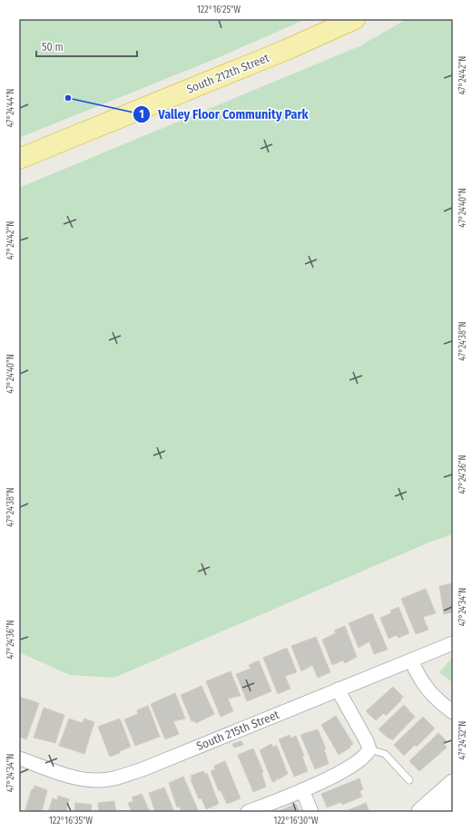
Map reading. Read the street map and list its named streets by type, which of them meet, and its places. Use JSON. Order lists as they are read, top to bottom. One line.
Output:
{"streets":{"main road":["South 212th Street"],"street":["South 215th Street"]},"places":["Valley Floor Community Park"],"scale_bar":"50 m","coordinates":["122°16'25\"W","47°24'42\"N","47°24'44\"N","47°24'40\"N","47°24'38\"N","47°24'36\"N","47°24'34\"N","47°24'32\"N","122°16'35\"W","122°16'30\"W"]}
